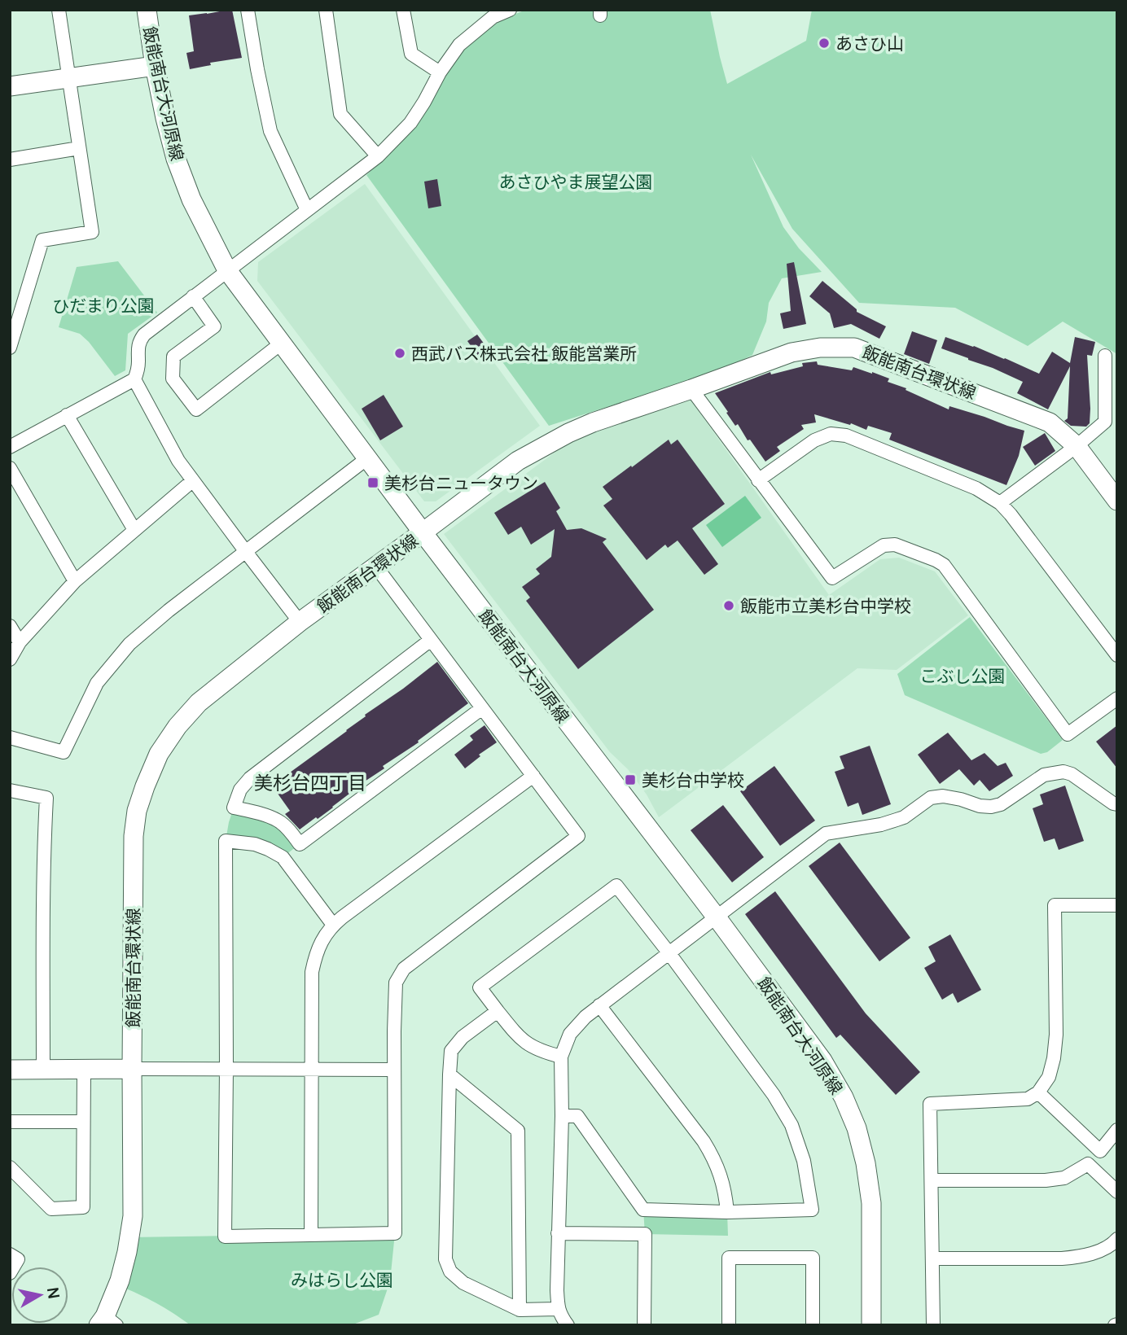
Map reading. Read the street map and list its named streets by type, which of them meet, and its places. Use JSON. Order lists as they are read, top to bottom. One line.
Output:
{"streets":{"street":["飯能南台大河原線","飯能南台環状線"]},"crossings":[["飯能南台大河原線","飯能南台環状線"]],"districts":["美杉台四丁目"],"parks":["あさひやま展望公園","ひだまり公園","こぶし公園","みはらし公園"],"places":{"other":["あさひ山","西武バス株式会社 飯能営業所","飯能市立美杉台中学校"],"transit":["美杉台ニュータウン","美杉台中学校"]},"north":"right"}
